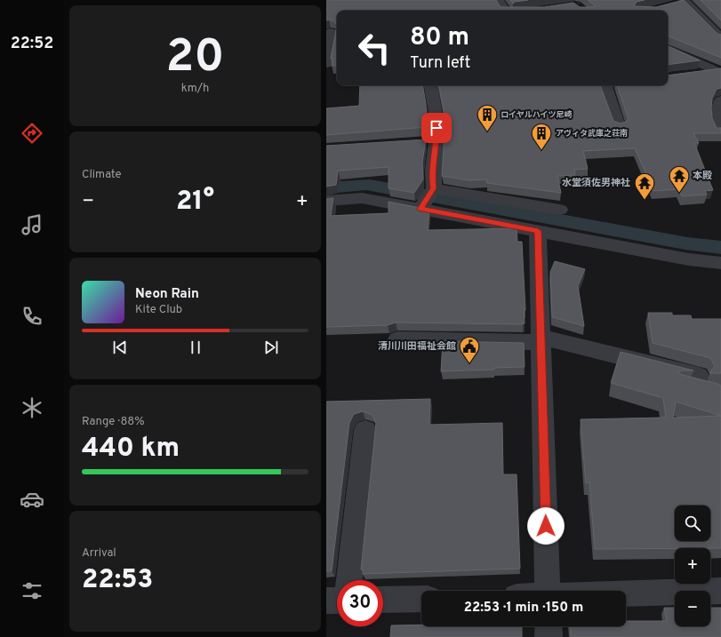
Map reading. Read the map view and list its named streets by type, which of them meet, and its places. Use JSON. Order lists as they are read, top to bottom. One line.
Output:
{"places":{"building":["ロイヤルハイツ尼崎","アヴィタ武庫之荘南"],"temple":["本殿","水堂須佐男神社"],"public building":["清川川田福祉会館"]},"page":{"tabs":"22:52","tile":[["20","km/h"],"Climate",["Range · 88%","440 km"],["Arrival","22:53"]],"turn":["80 m","Turn left"],"heat":["−","21°","+"],"song":["Neon Rain","Kite Club"],"map_buttons":["+","−"],"limit":"30","trip":"22:53 · 1 min · 150 m"}}
